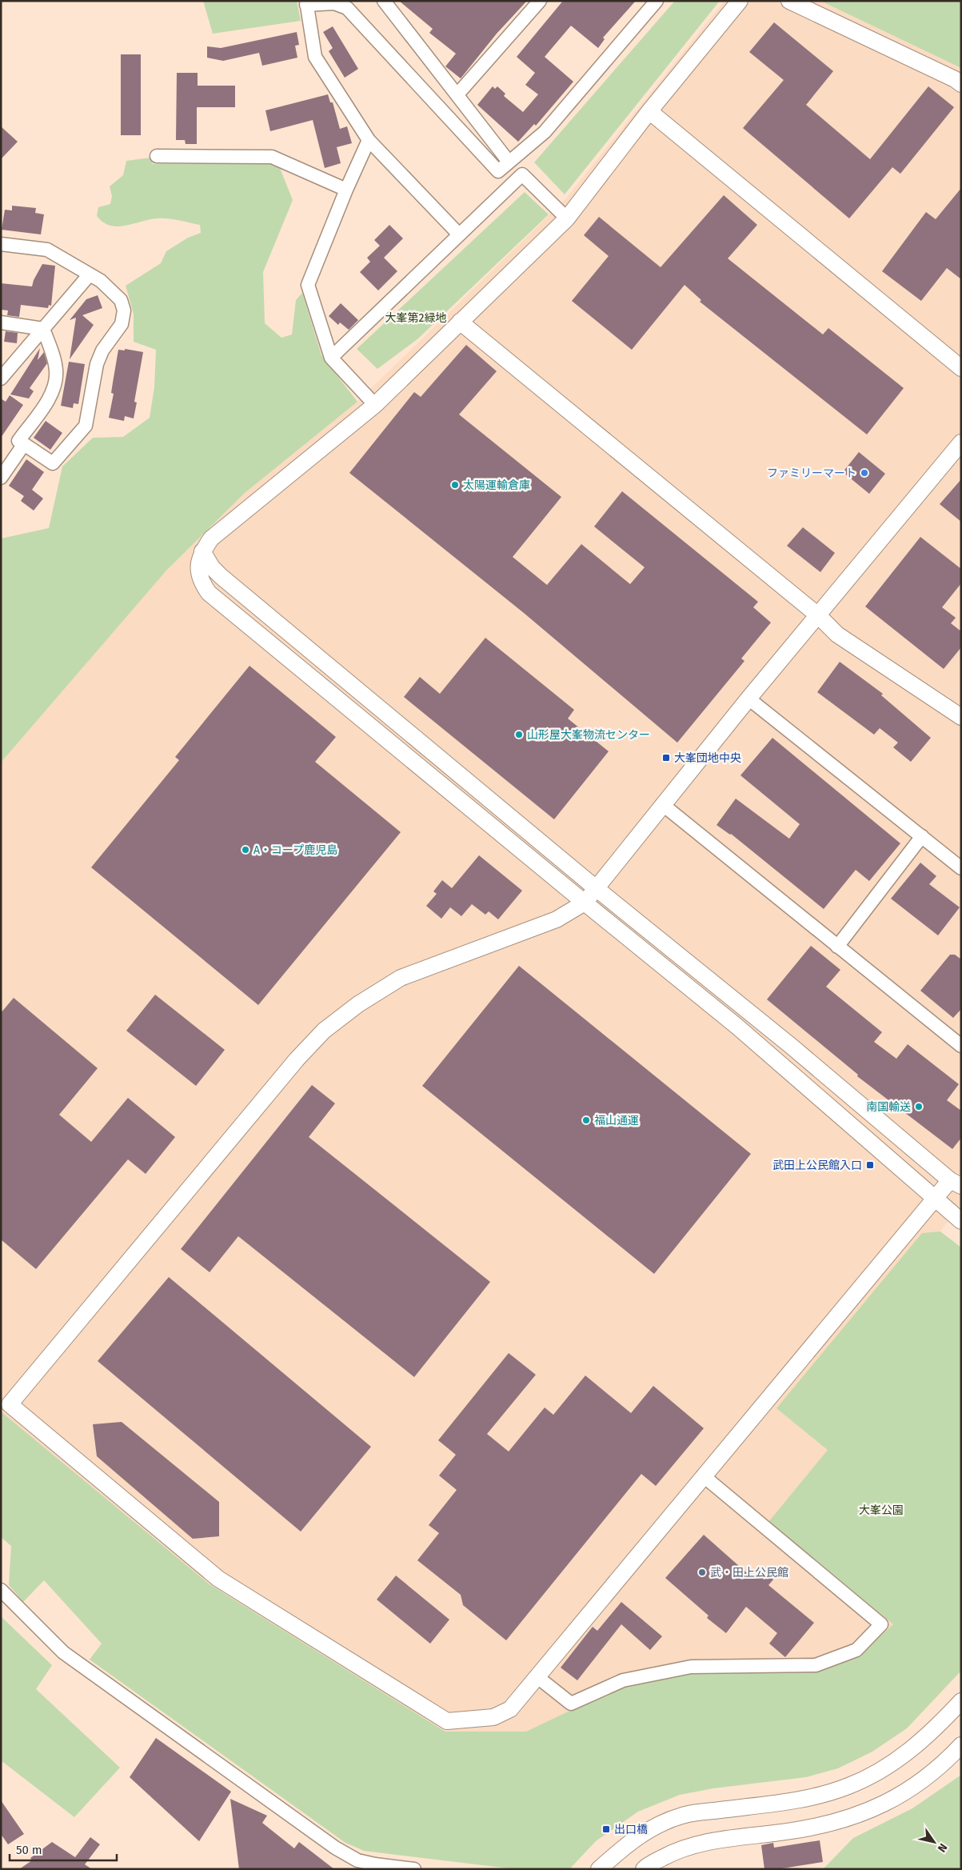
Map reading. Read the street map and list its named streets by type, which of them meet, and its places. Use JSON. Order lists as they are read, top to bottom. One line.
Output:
{"parks":["大峯第2緑地","大峯公園"],"places":{"other":["ファミリーマート","太陽運輸倉庫","山形屋大峯物流センター","A・コープ鹿児島","南国輸送","福山通運","武・田上公民館"],"transit":["大峯団地中央","武田上公民館入口","出口橋"]},"scale_bar":"50 m","north":"bottom right"}
